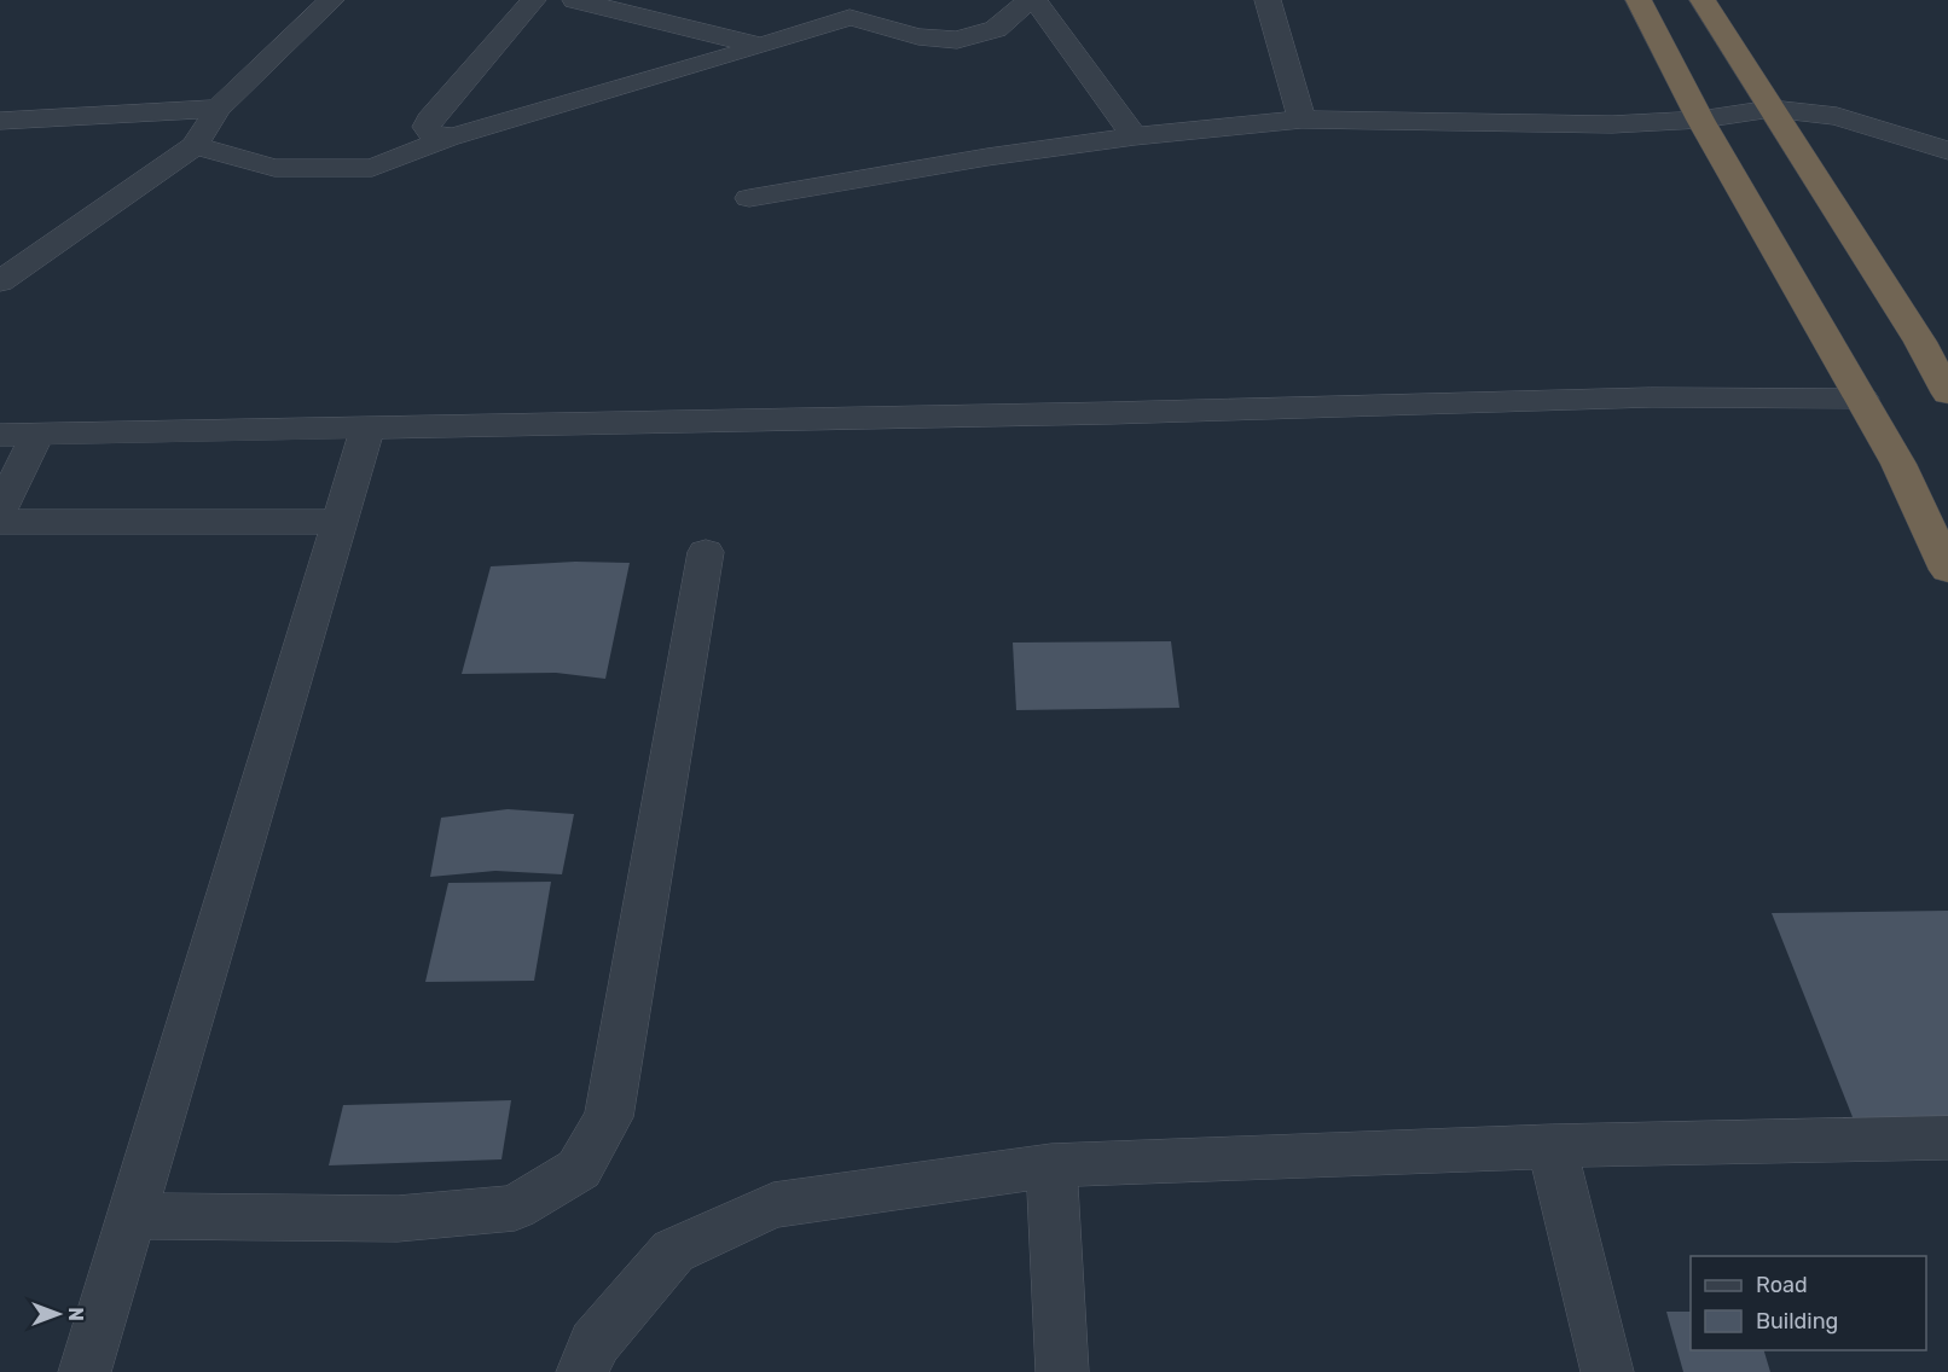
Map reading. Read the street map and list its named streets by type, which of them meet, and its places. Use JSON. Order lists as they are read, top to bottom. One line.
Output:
{"legend":["Road","Building"],"north":"right"}
